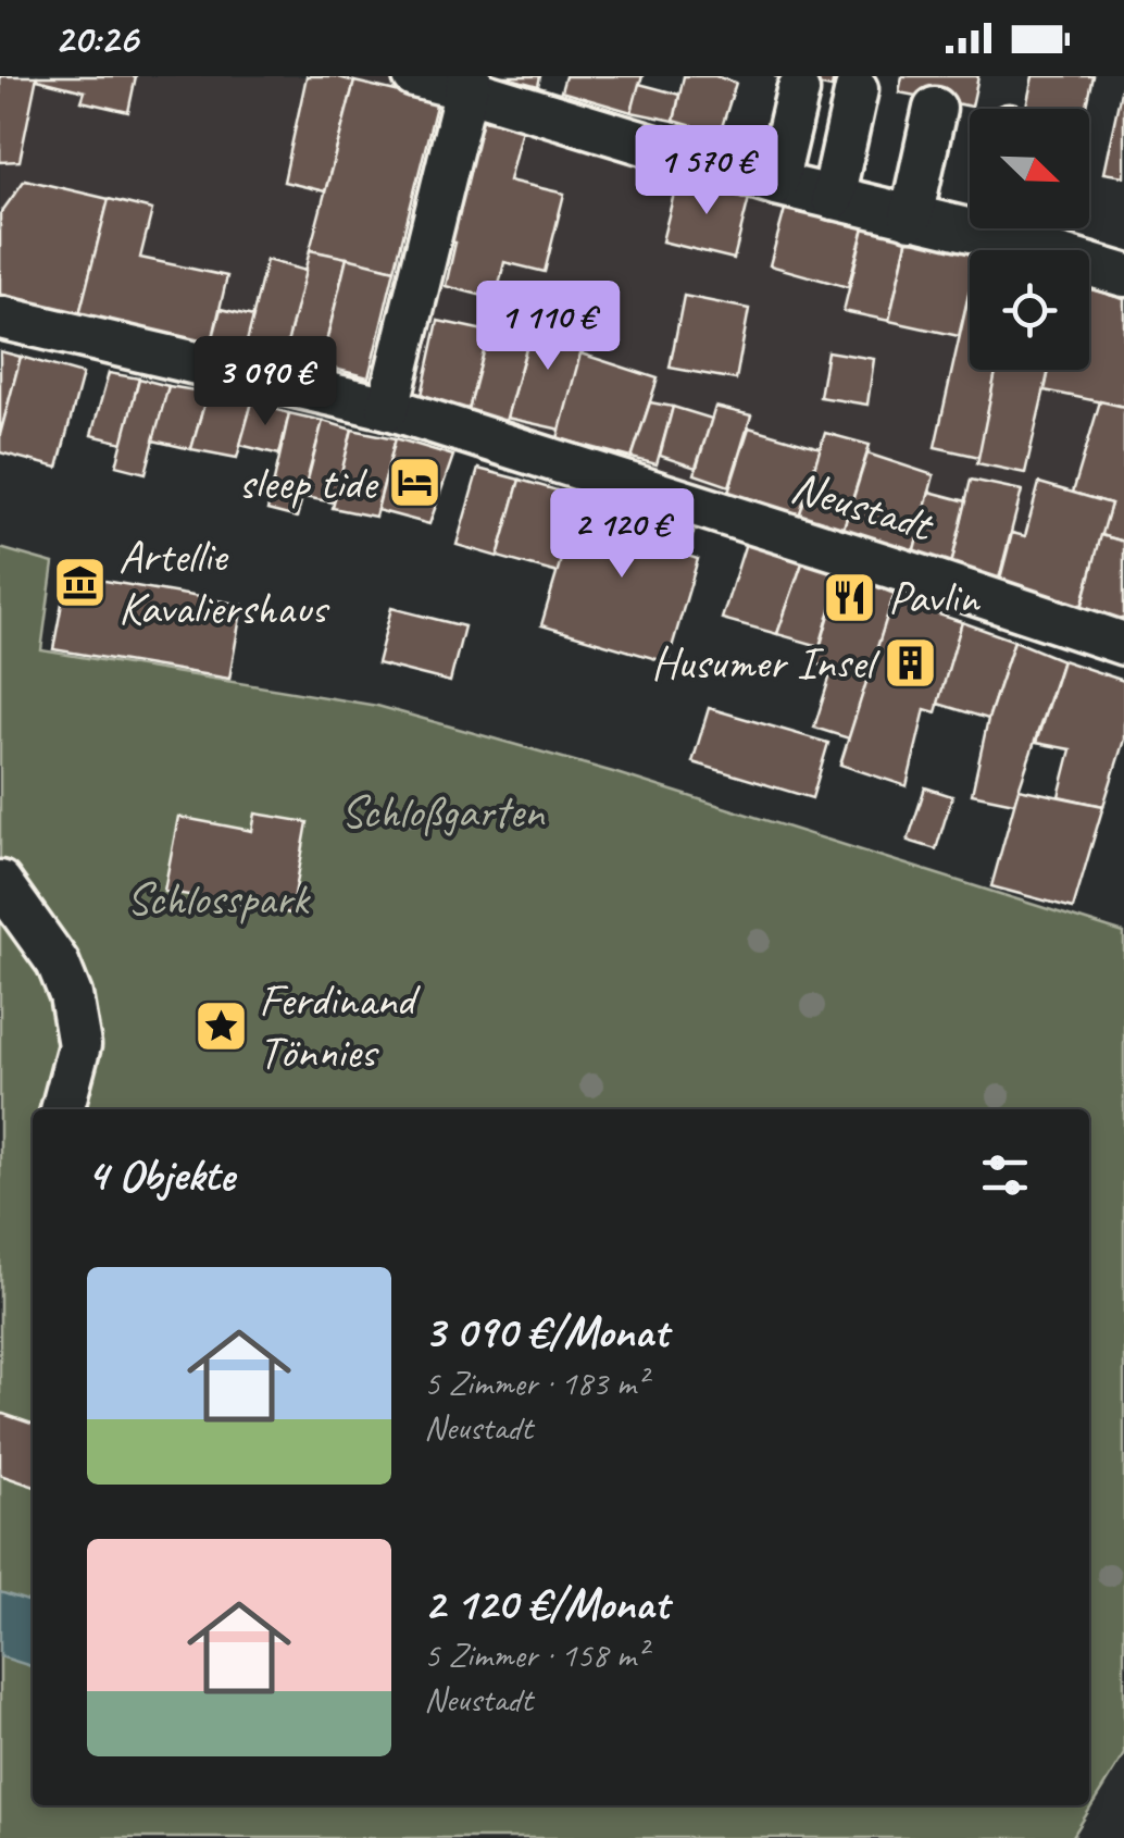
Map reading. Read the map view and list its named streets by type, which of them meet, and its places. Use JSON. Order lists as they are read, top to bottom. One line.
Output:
{"streets":{"street":["Neustadt"]},"parks":["Schloßgarten","Schlosspark"],"places":{"hotel":["sleep tide"],"museum":["Artellie Kavaliershaus"],"restaurant":["Pavlin"],"building":["Husumer Insel"],"place":["Ferdinand Tönnies"]},"north":"bottom right","page":{"status":"20:26","price":["1 570 €","1 110 €","3 090 €","2 120 €"],"heading":"4 Objekte","list":[{"name":"3 090 €/Monat","note":"5 Zimmer · 183 m² · Neustadt"},{"name":"2 120 €/Monat","note":"5 Zimmer · 158 m² · Neustadt"}]}}
